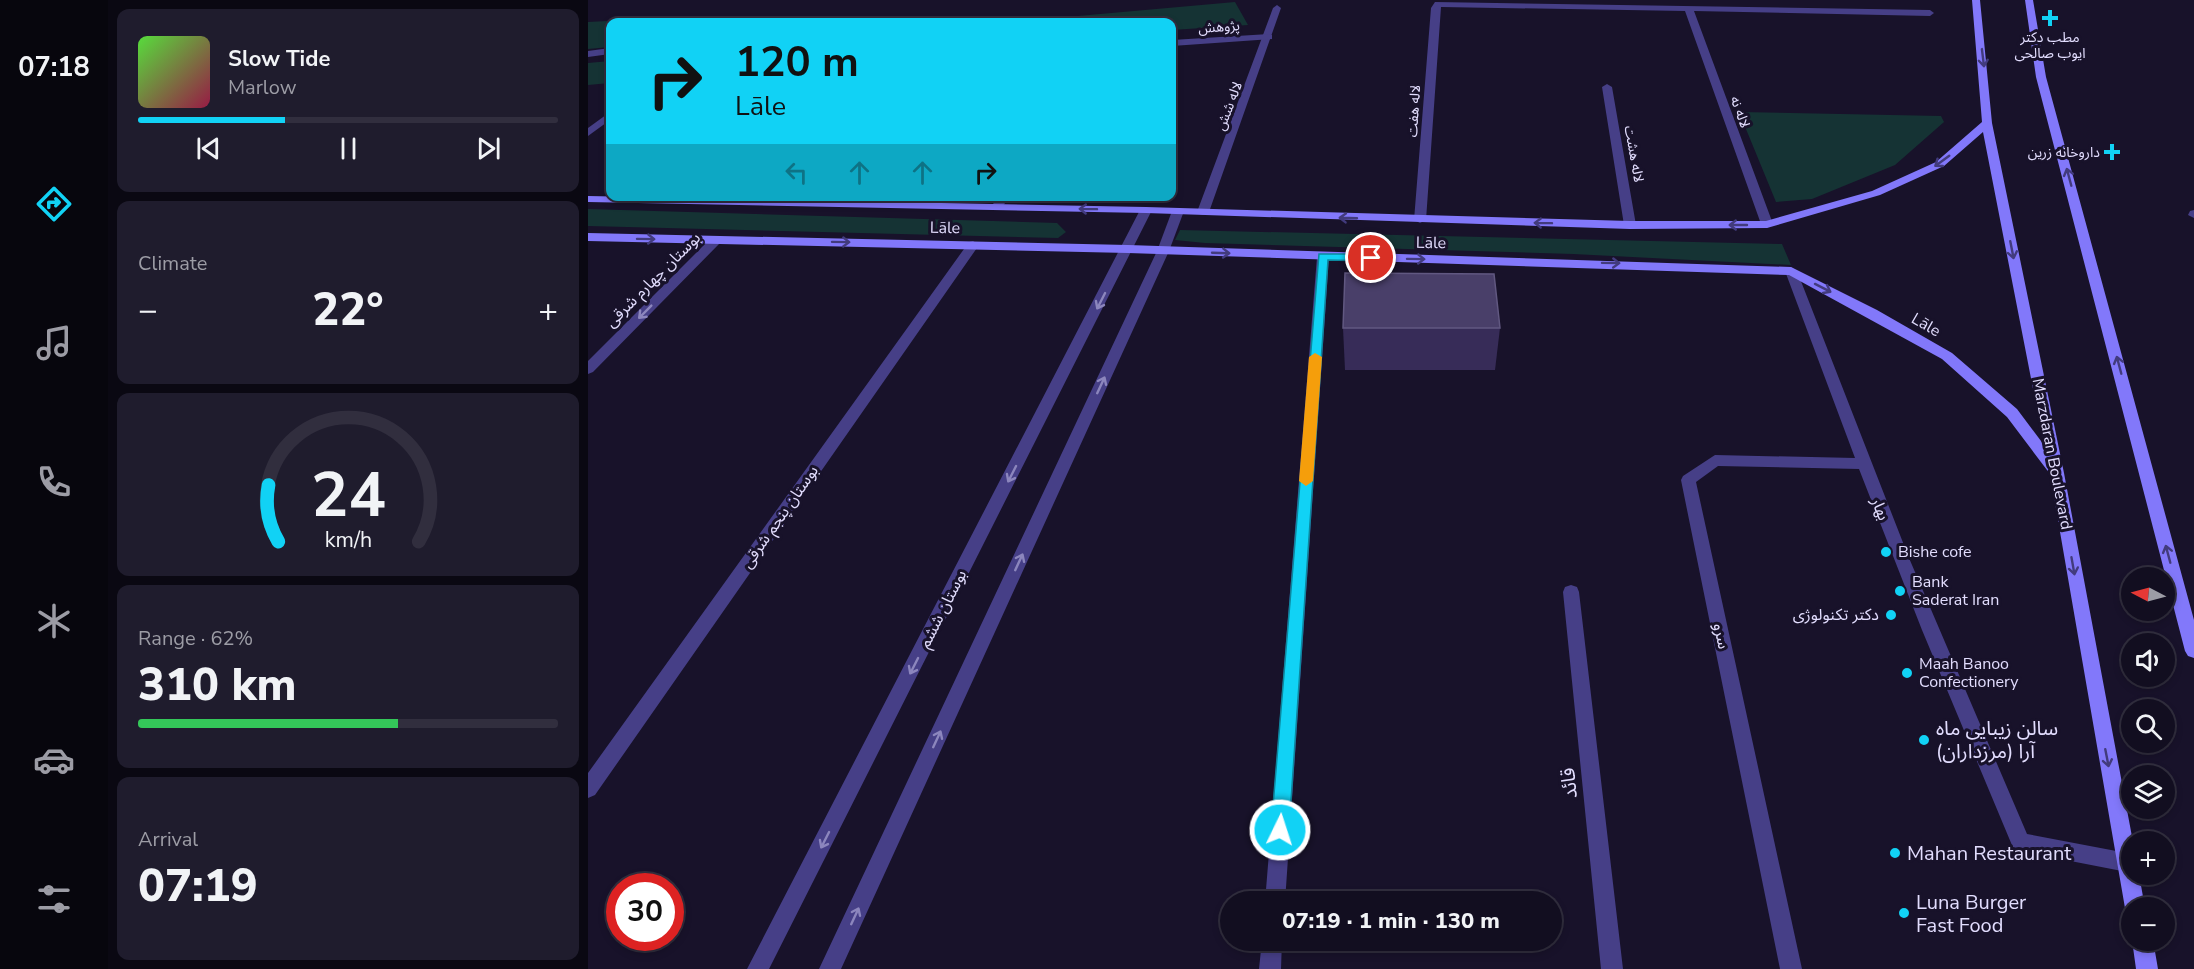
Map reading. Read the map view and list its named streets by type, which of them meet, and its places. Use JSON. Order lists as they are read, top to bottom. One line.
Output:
{"streets":{"main road":["Lāle","Marzdaran Boulevard"],"street":["پژوهش","لاله شش","لاله هفت","لاله نه","لاله هشت","بوستان چهارم شرقی","بهار","بوستان پنجم شرقی","بوستان ششم","سرو","قائد"]},"crossings":[["پژوهش","لاله شش"],["لاله شش","Lāle"],["لاله هفت","لاله نه"],["لاله هفت","Lāle"],["لاله نه","Lāle"],["لاله هشت","Lāle"],["Lāle","بوستان چهارم شرقی"],["Lāle","Marzdaran Boulevard"],["Lāle","بهار"],["Lāle","بوستان پنجم شرقی"],["Lāle","بوستان ششم"],["بهار","سرو"]],"one_way":["بوستان چهارم شرقی"],"places":{"health":["مطب دکتر ایوب صالحی","داروخانه زرین"],"other":["Bishe cofe","Bank Saderat Iran","دکتر تکنولوژی","Maah Banoo Confectionery","سالن زیبایی ماه آرا (مرزداران)","Mahan Restaurant","Luna Burger Fast Food"]},"north":"left","page":{"tabs":"07:18","turn":["120 m","Lāle"],"song":["Slow Tide","Marlow"],"tile":["Climate",["Range · 62%","310 km"],["Arrival","07:19"]],"heat":["−","22°","+"],"map_buttons":["+","−"],"limit":"30","trip":"07:19 · 1 min · 130 m","gauge":["24","km/h"]}}
